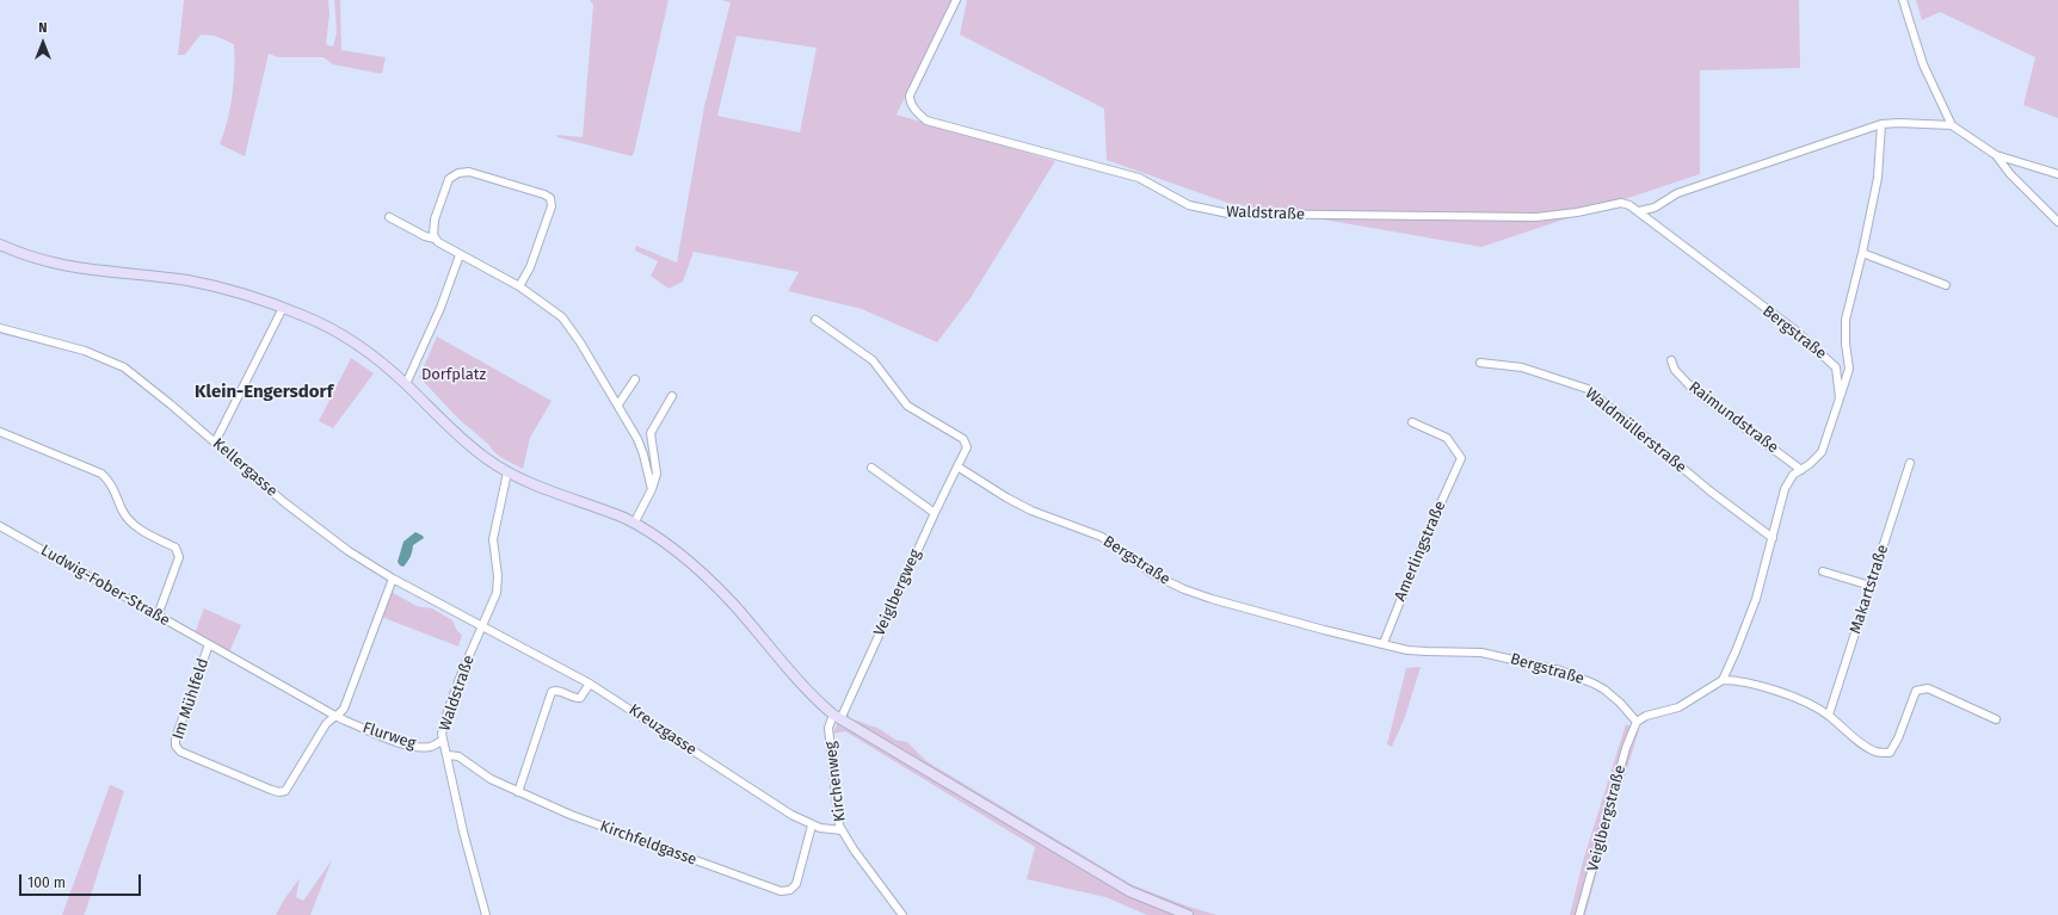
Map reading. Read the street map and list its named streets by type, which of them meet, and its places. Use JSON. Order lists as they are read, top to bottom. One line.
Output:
{"streets":{"street":["Waldstraße","Bergstraße","Raimundstraße","Waldmüllerstraße","Kellergasse","Amerlingstraße","Ludwig-Fober-Straße","Makartstraße","Veiglbergweg","Im Mühlfeld","Kreuzgasse","Flurweg","Kirchenweg","Veiglbergstraße","Kirchfeldgasse"]},"crossings":[["Waldstraße","Bergstraße"],["Waldstraße","Kellergasse"],["Waldstraße","Kreuzgasse"],["Waldstraße","Flurweg"],["Waldstraße","Kirchfeldgasse"],["Bergstraße","Raimundstraße"],["Bergstraße","Waldmüllerstraße"],["Bergstraße","Amerlingstraße"],["Bergstraße","Veiglbergweg"],["Bergstraße","Veiglbergstraße"],["Kellergasse","Im Mühlfeld"],["Kellergasse","Kreuzgasse"],["Ludwig-Fober-Straße","Im Mühlfeld"],["Veiglbergweg","Kirchenweg"],["Im Mühlfeld","Flurweg"],["Kreuzgasse","Kirchenweg"],["Kreuzgasse","Kirchfeldgasse"]],"districts":["Klein-Engersdorf"],"parks":["Dorfplatz"],"scale_bar":"100 m","north":"top"}
